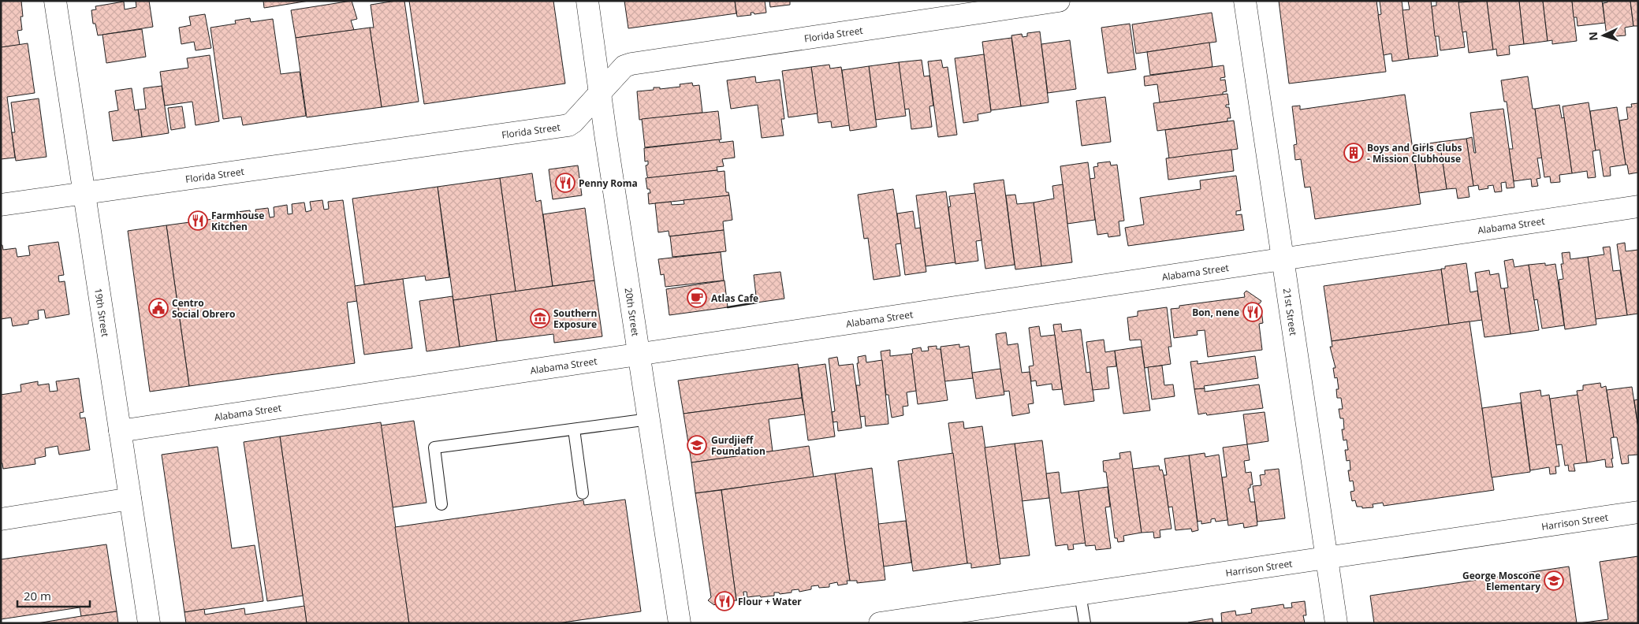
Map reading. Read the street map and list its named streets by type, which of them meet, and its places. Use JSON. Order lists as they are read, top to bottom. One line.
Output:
{"streets":{"street":["Florida Street","Alabama Street","19th Street","20th Street","21st Street","Harrison Street"]},"crossings":[["Florida Street","19th Street"],["Florida Street","20th Street"],["Alabama Street","19th Street"],["Alabama Street","20th Street"],["Alabama Street","21st Street"],["21st Street","Harrison Street"]],"places":{"building":["Boys and Girls Clubs - Mission Clubhouse"],"restaurant":["Penny Roma","Farmhouse Kitchen","Bon, nene","Flour + Water"],"cafe":["Atlas Cafe"],"public building":["Centro Social Obrero"],"museum":["Southern Exposure"],"school or university":["Gurdjieff Foundation","George Moscone Elementary"]},"scale_bar":"20 m","north":"left"}
